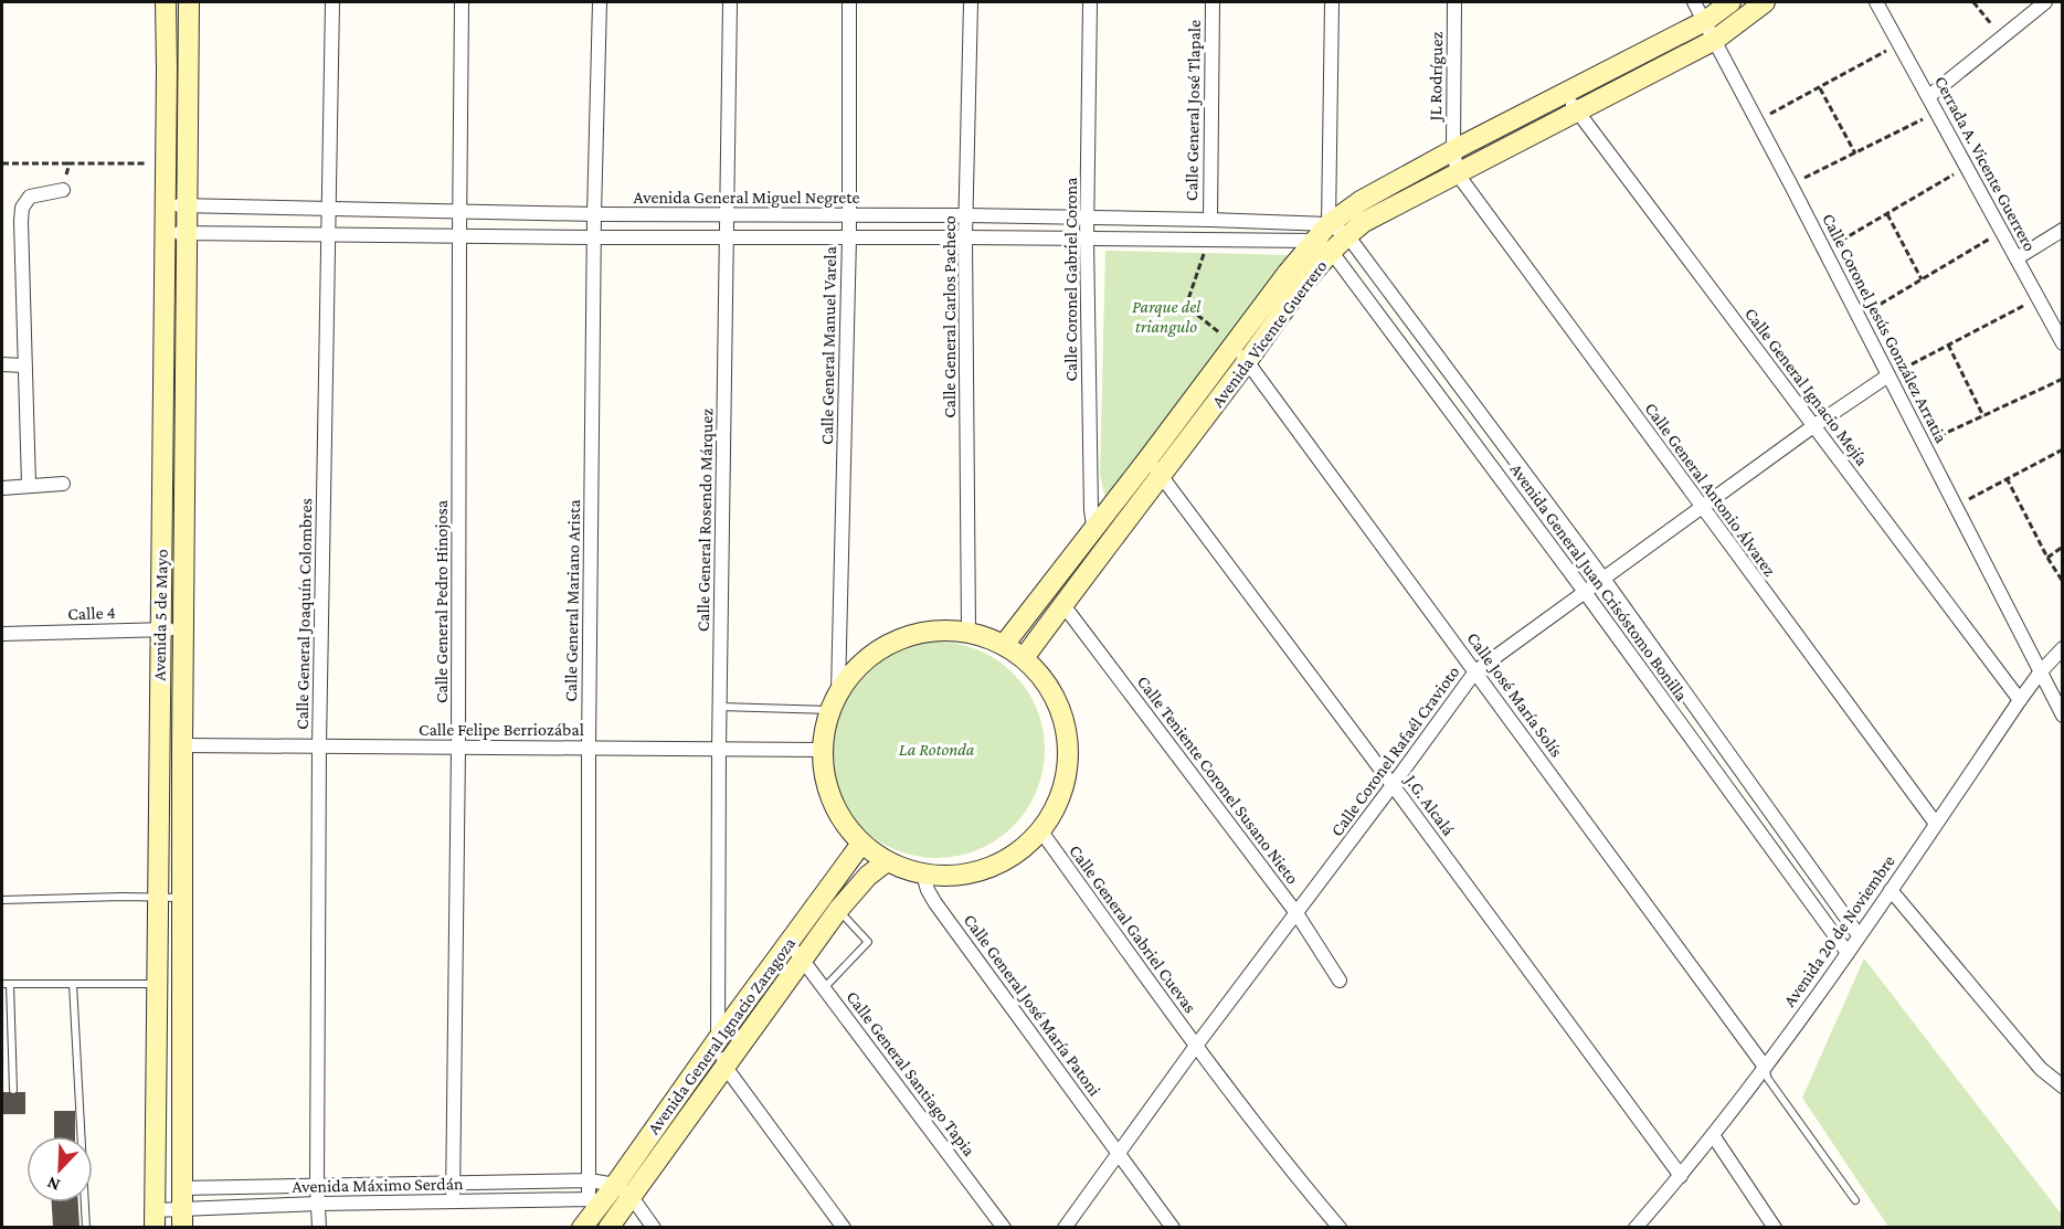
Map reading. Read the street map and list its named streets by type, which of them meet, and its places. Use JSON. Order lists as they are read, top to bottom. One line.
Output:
{"streets":{"main road":["Avenida Vicente Guerrero","Avenida 5 de Mayo","Avenida General Ignacio Zaragoza"],"street":["JL Rodríguez","Calle General José Tlapale","Cerrada A. Vicente Guerrero","Avenida General Miguel Negrete","Calle Coronel Gabriel Corona","Calle General Carlos Pacheco","Calle Coronel Jesús González Arratia","Calle General Manuel Varela","Calle General Ignacio Mejía","Calle General Antonio Álvarez","Calle General Rosendo Márquez","Avenida General Juan Crisóstomo Bonilla","Calle General Mariano Arista","Calle General Pedro Hinojosa","Calle 4","Calle General Joaquín Colombres","Calle José María Solís","Calle Felipe Berriozábal","Calle Coronel Rafaél Cravioto","Calle Teniente Coronel Susano Nieto","J.G. Alcalá","Calle General Gabriel Cuevas","Avenida 20 de Noviembre","Calle General José María Patoni","Calle General Santiago Tapia","Avenida Máximo Serdán"]},"crossings":[["JL Rodríguez","Avenida Vicente Guerrero"],["JL Rodríguez","Calle General Antonio Álvarez"],["Calle General José Tlapale","Avenida General Miguel Negrete"],["Avenida General Miguel Negrete","Calle Coronel Gabriel Corona"],["Avenida General Miguel Negrete","Calle General Carlos Pacheco"],["Avenida General Miguel Negrete","Avenida Vicente Guerrero"],["Avenida General Miguel Negrete","Calle General Manuel Varela"],["Avenida General Miguel Negrete","Calle General Rosendo Márquez"],["Avenida General Miguel Negrete","Avenida General Juan Crisóstomo Bonilla"],["Avenida General Miguel Negrete","Calle General Mariano Arista"],["Avenida General Miguel Negrete","Calle General Pedro Hinojosa"],["Avenida General Miguel Negrete","Calle General Joaquín Colombres"],["Avenida General Miguel Negrete","Avenida 5 de Mayo"],["Calle Coronel Gabriel Corona","Avenida Vicente Guerrero"],["Calle Coronel Jesús González Arratia","Avenida Vicente Guerrero"],["Calle Coronel Jesús González Arratia","Calle Coronel Rafaél Cravioto"],["Calle Coronel Jesús González Arratia","Avenida 20 de Noviembre"],["Avenida Vicente Guerrero","Calle General Ignacio Mejía"],["Avenida Vicente Guerrero","Calle General Antonio Álvarez"],["Avenida Vicente Guerrero","Avenida General Juan Crisóstomo Bonilla"],["Avenida Vicente Guerrero","Calle José María Solís"],["Avenida Vicente Guerrero","Calle Teniente Coronel Susano Nieto"],["Avenida Vicente Guerrero","J.G. Alcalá"],["Calle General Ignacio Mejía","Calle Coronel Rafaél Cravioto"],["Calle General Ignacio Mejía","Avenida 20 de Noviembre"],["Calle General Antonio Álvarez","Calle Coronel Rafaél Cravioto"],["Calle General Antonio Álvarez","Avenida 20 de Noviembre"],["Calle General Rosendo Márquez","Calle Felipe Berriozábal"],["Calle General Rosendo Márquez","Avenida General Ignacio Zaragoza"],["Avenida General Juan Crisóstomo Bonilla","Calle Coronel Rafaél Cravioto"],["Avenida General Juan Crisóstomo Bonilla","Avenida 20 de Noviembre"],["Calle General Mariano Arista","Calle Felipe Berriozábal"],["Calle General Mariano Arista","Avenida General Ignacio Zaragoza"],["Calle General Mariano Arista","Avenida Máximo Serdán"],["Calle General Pedro Hinojosa","Calle Felipe Berriozábal"],["Calle General Pedro Hinojosa","Avenida Máximo Serdán"],["Calle 4","Avenida 5 de Mayo"],["Calle General Joaquín Colombres","Calle Felipe Berriozábal"],["Calle General Joaquín Colombres","Avenida Máximo Serdán"],["Avenida 5 de Mayo","Calle Felipe Berriozábal"],["Avenida 5 de Mayo","Avenida Máximo Serdán"],["Calle José María Solís","Calle Coronel Rafaél Cravioto"],["Calle José María Solís","Avenida 20 de Noviembre"],["Calle Coronel Rafaél Cravioto","Calle Teniente Coronel Susano Nieto"],["Calle Coronel Rafaél Cravioto","J.G. Alcalá"],["Calle Coronel Rafaél Cravioto","Calle General Gabriel Cuevas"],["Calle Coronel Rafaél Cravioto","Calle General José María Patoni"],["J.G. Alcalá","Avenida 20 de Noviembre"],["Avenida General Ignacio Zaragoza","Calle General Santiago Tapia"],["Avenida General Ignacio Zaragoza","Avenida Máximo Serdán"]],"parks":["Parque del triangulo","La Rotonda"],"north":"bottom left"}
